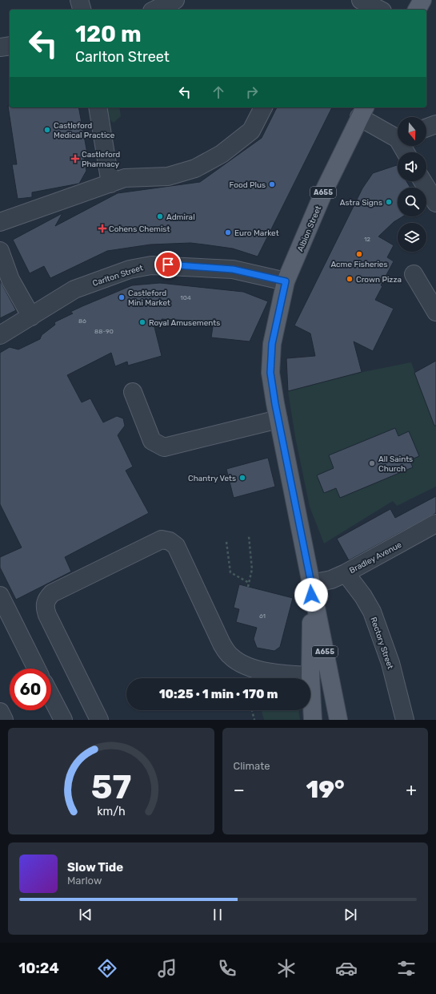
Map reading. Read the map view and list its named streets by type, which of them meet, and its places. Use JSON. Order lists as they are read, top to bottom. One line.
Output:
{"streets":{"main road":["A655","Albion Street"],"street":["Carlton Street","Bradley Avenue","Rectory Street"]},"crossings":[["A655","Albion Street"],["A655","Carlton Street"],["A655","Bradley Avenue"],["Albion Street","Carlton Street"],["Bradley Avenue","Rectory Street"]],"places":{"other":["Castleford Medical Practice","Food Plus","Astra Signs","Admiral","Euro Market","Acme Fisheries","Crown Pizza","Castleford Mini Market","Royal Amusements","All Saints Church","Chantry Vets"],"health":["Castleford Pharmacy","Cohens Chemist"]},"house_numbers":["12","104","86","88-90","61"],"north":"bottom","page":{"turn":["120 m","Carlton Street"],"limit":"60","trip":"10:25 · 1 min · 170 m","tile":"Climate","heat":["−","19°","+"],"song":["Slow Tide","Marlow"],"tabs":"10:24","gauge":["57","km/h"]}}
